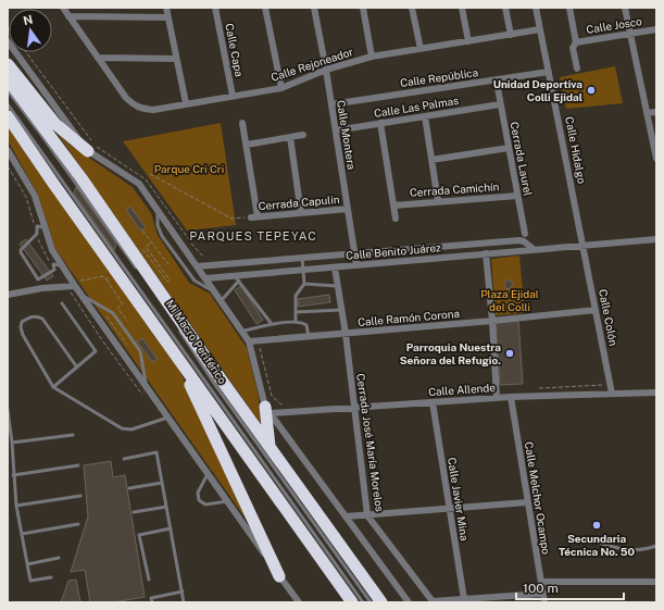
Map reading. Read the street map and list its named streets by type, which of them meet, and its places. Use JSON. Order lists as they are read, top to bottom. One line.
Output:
{"streets":{"street":["Calle Josco","Calle Capa","Calle Rejoneador","Calle República","Calle Las Palmas","Calle Montera","Calle Hidalgo","Cerrada Laurel","Cerrada Camichín","Cerrada Capulín","Calle Benito Juárez","Calle Ramón Corona","Calle Colón","Calle Allende","Cerrada José María Morelos","Calle Melchor Ocampo","Calle Javier Mina"],"lane":["Mi Macro Periférico"]},"crossings":[["Calle Capa","Calle Rejoneador"],["Calle Rejoneador","Calle Montera"],["Calle Rejoneador","Calle Hidalgo"],["Calle República","Calle Montera"],["Calle República","Calle Hidalgo"],["Calle Las Palmas","Calle Montera"],["Calle Las Palmas","Cerrada Laurel"],["Calle Montera","Cerrada Capulín"],["Calle Montera","Calle Benito Juárez"],["Calle Hidalgo","Calle Benito Juárez"],["Calle Hidalgo","Calle Colón"],["Cerrada Laurel","Cerrada Camichín"],["Calle Benito Juárez","Calle Colón"],["Calle Benito Juárez","Cerrada José María Morelos"],["Calle Ramón Corona","Calle Colón"],["Calle Ramón Corona","Cerrada José María Morelos"],["Calle Colón","Calle Allende"],["Calle Allende","Cerrada José María Morelos"],["Calle Allende","Calle Melchor Ocampo"],["Calle Allende","Calle Javier Mina"]],"districts":["PARQUES TEPEYAC"],"parks":["Parque Cri Cri","Plaza Ejidal del Colli"],"places":["Unidad Deportiva Colli Ejidal","Parroquia Nuestra Señora del Refugio.","Secundaria Técnica No. 50"],"scale_bar":"100 m","north":"top"}
